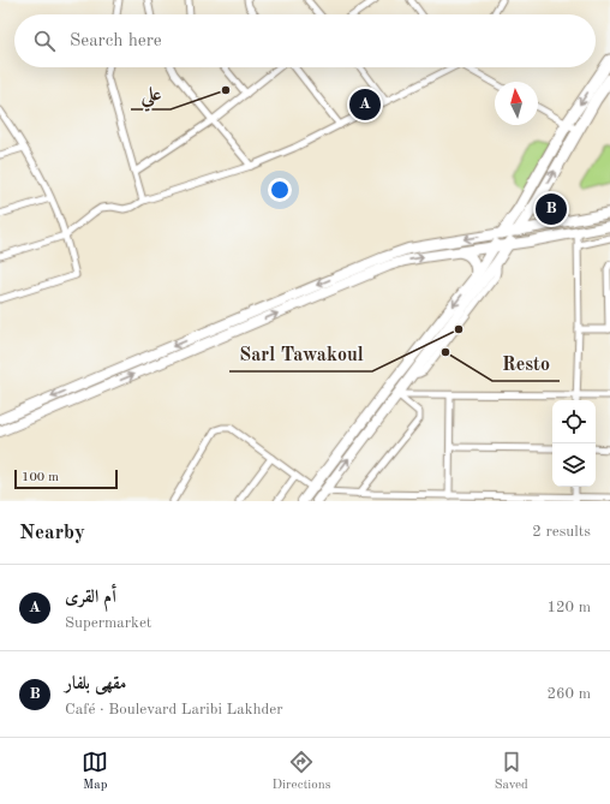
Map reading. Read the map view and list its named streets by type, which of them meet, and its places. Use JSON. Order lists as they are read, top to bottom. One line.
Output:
{"places":["علي","Sarl Tawakoul","Resto"],"scale_bar":"100 m","north":"top","page":{"search":"Search here","pins":["A","B"],"scale":"100 m","heading":["Nearby","2 results"],"list":[{"mark":"A","name":"أم القرى","note":"Supermarket","value":"120 m"},{"mark":"B","name":"مقهى بلفار","note":"Café · Boulevard Laribi Lakhder","value":"260 m"}],"nav":["Map","Directions","Saved"]}}
